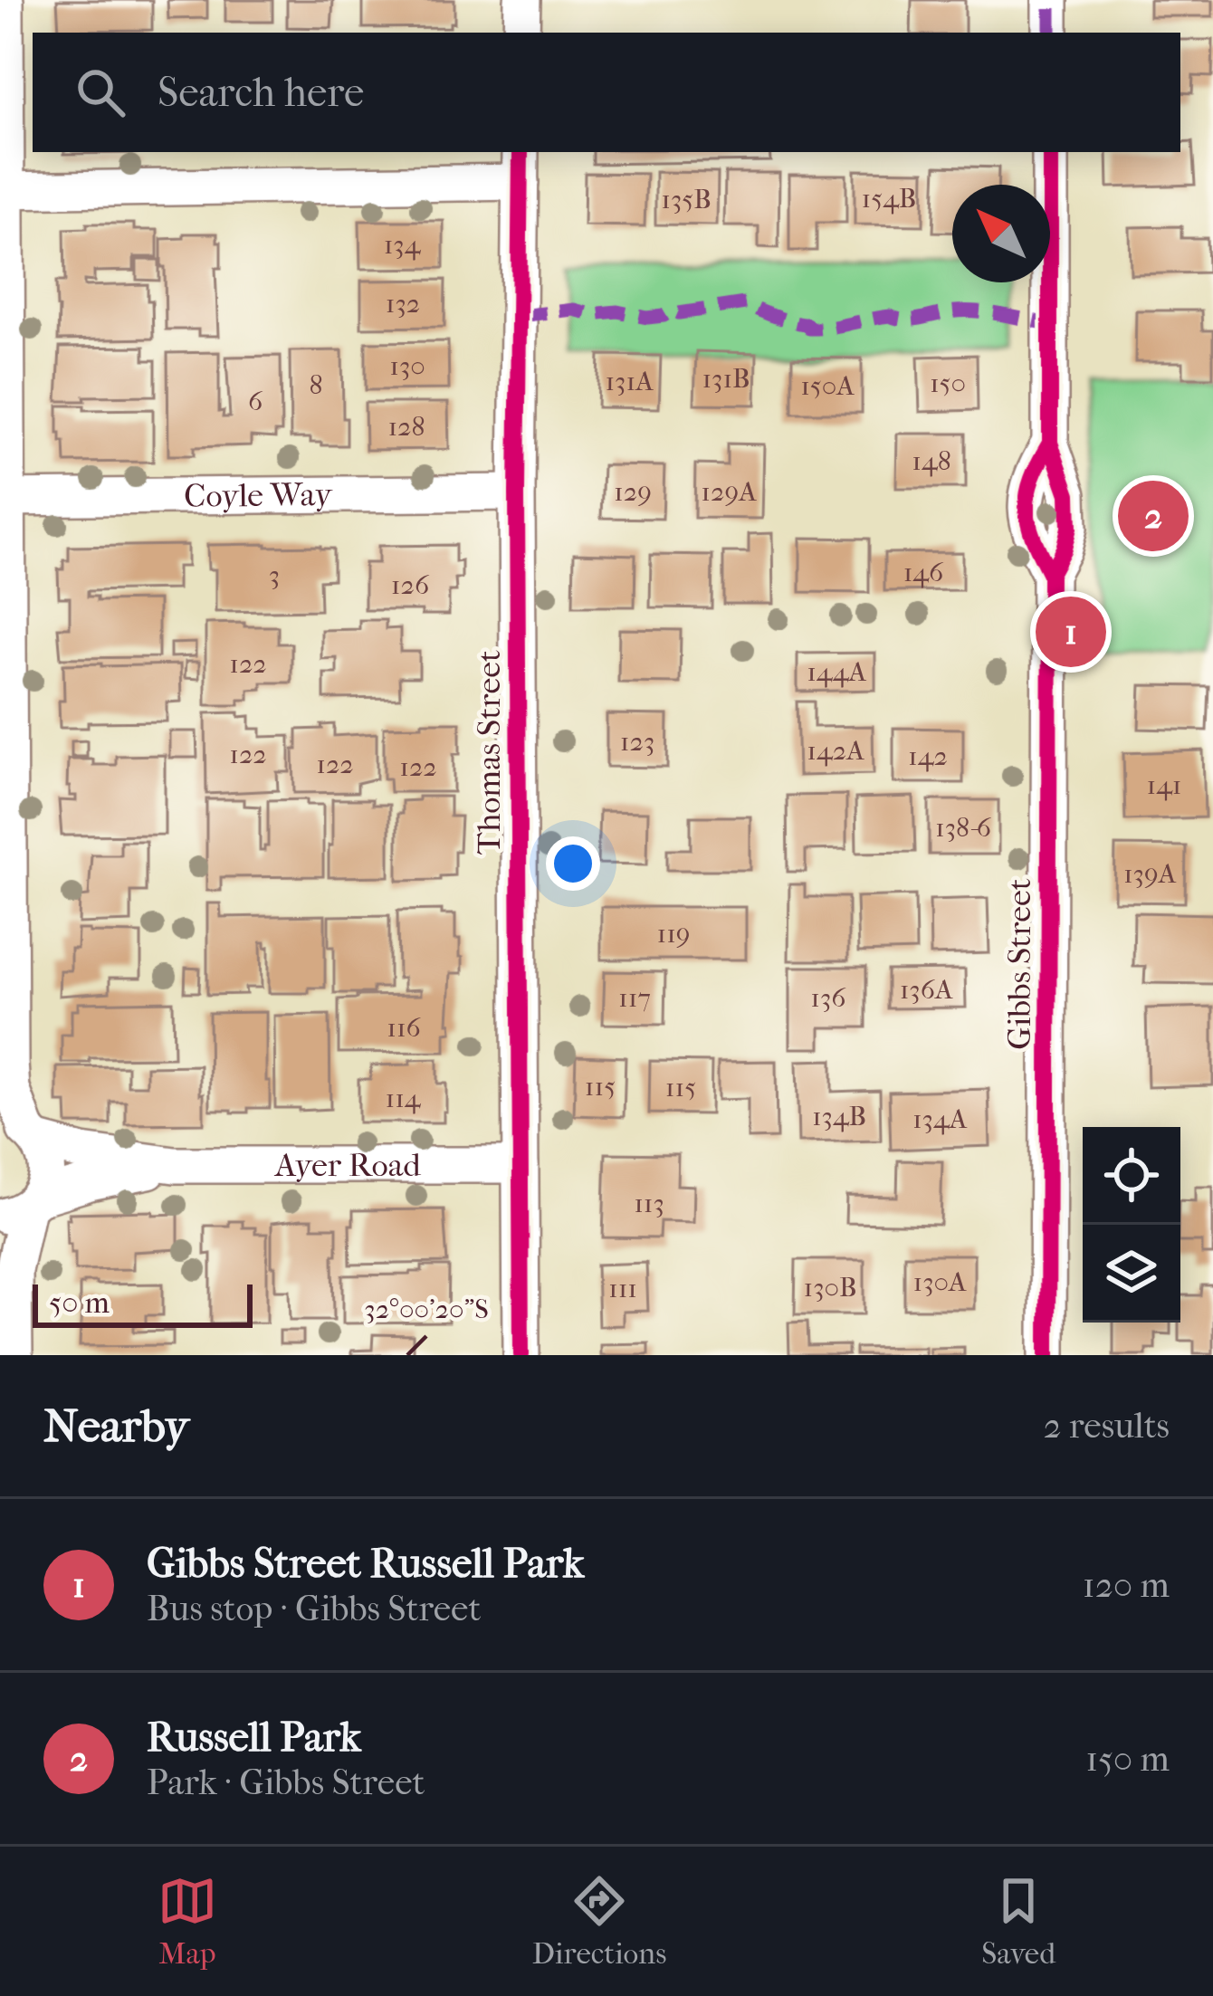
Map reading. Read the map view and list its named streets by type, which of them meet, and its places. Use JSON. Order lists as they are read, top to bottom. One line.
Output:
{"streets":{"street":["Coyle Way","Thomas Street","Gibbs Street","Ayer Road"]},"crossings":[["Coyle Way","Thomas Street"],["Thomas Street","Ayer Road"]],"house_numbers":["154B","135B","134","132","130","131B","131A","150","8","150A","6","128","148","129","129A","146","3","126","122","144A","123","142A","122","142","122","122","141","138-6","139A","119","136A","117","136","116","115","115","114","134B","134A","113","130A","130B","111"],"scale_bar":"50 m","north":"top left","page":{"search":"Search here","pins":["2","1"],"scale":"50 m","heading":["Nearby","2 results"],"list":[{"mark":"1","name":"Gibbs Street Russell Park","note":"Bus stop · Gibbs Street","value":"120 m"},{"mark":"2","name":"Russell Park","note":"Park · Gibbs Street","value":"150 m"}],"nav":["Map","Directions","Saved"]},"coordinates":["32°00'20\"S"]}
